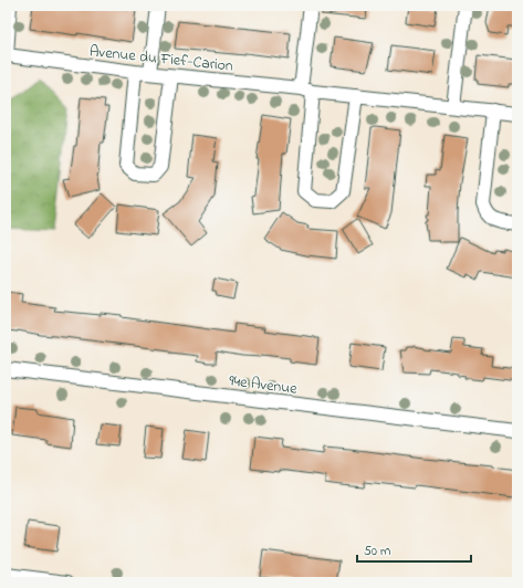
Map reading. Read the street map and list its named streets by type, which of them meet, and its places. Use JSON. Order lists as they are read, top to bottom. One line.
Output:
{"streets":{"street":["Avenue du Fief-Carion","94e Avenue"]},"scale_bar":"50 m"}
